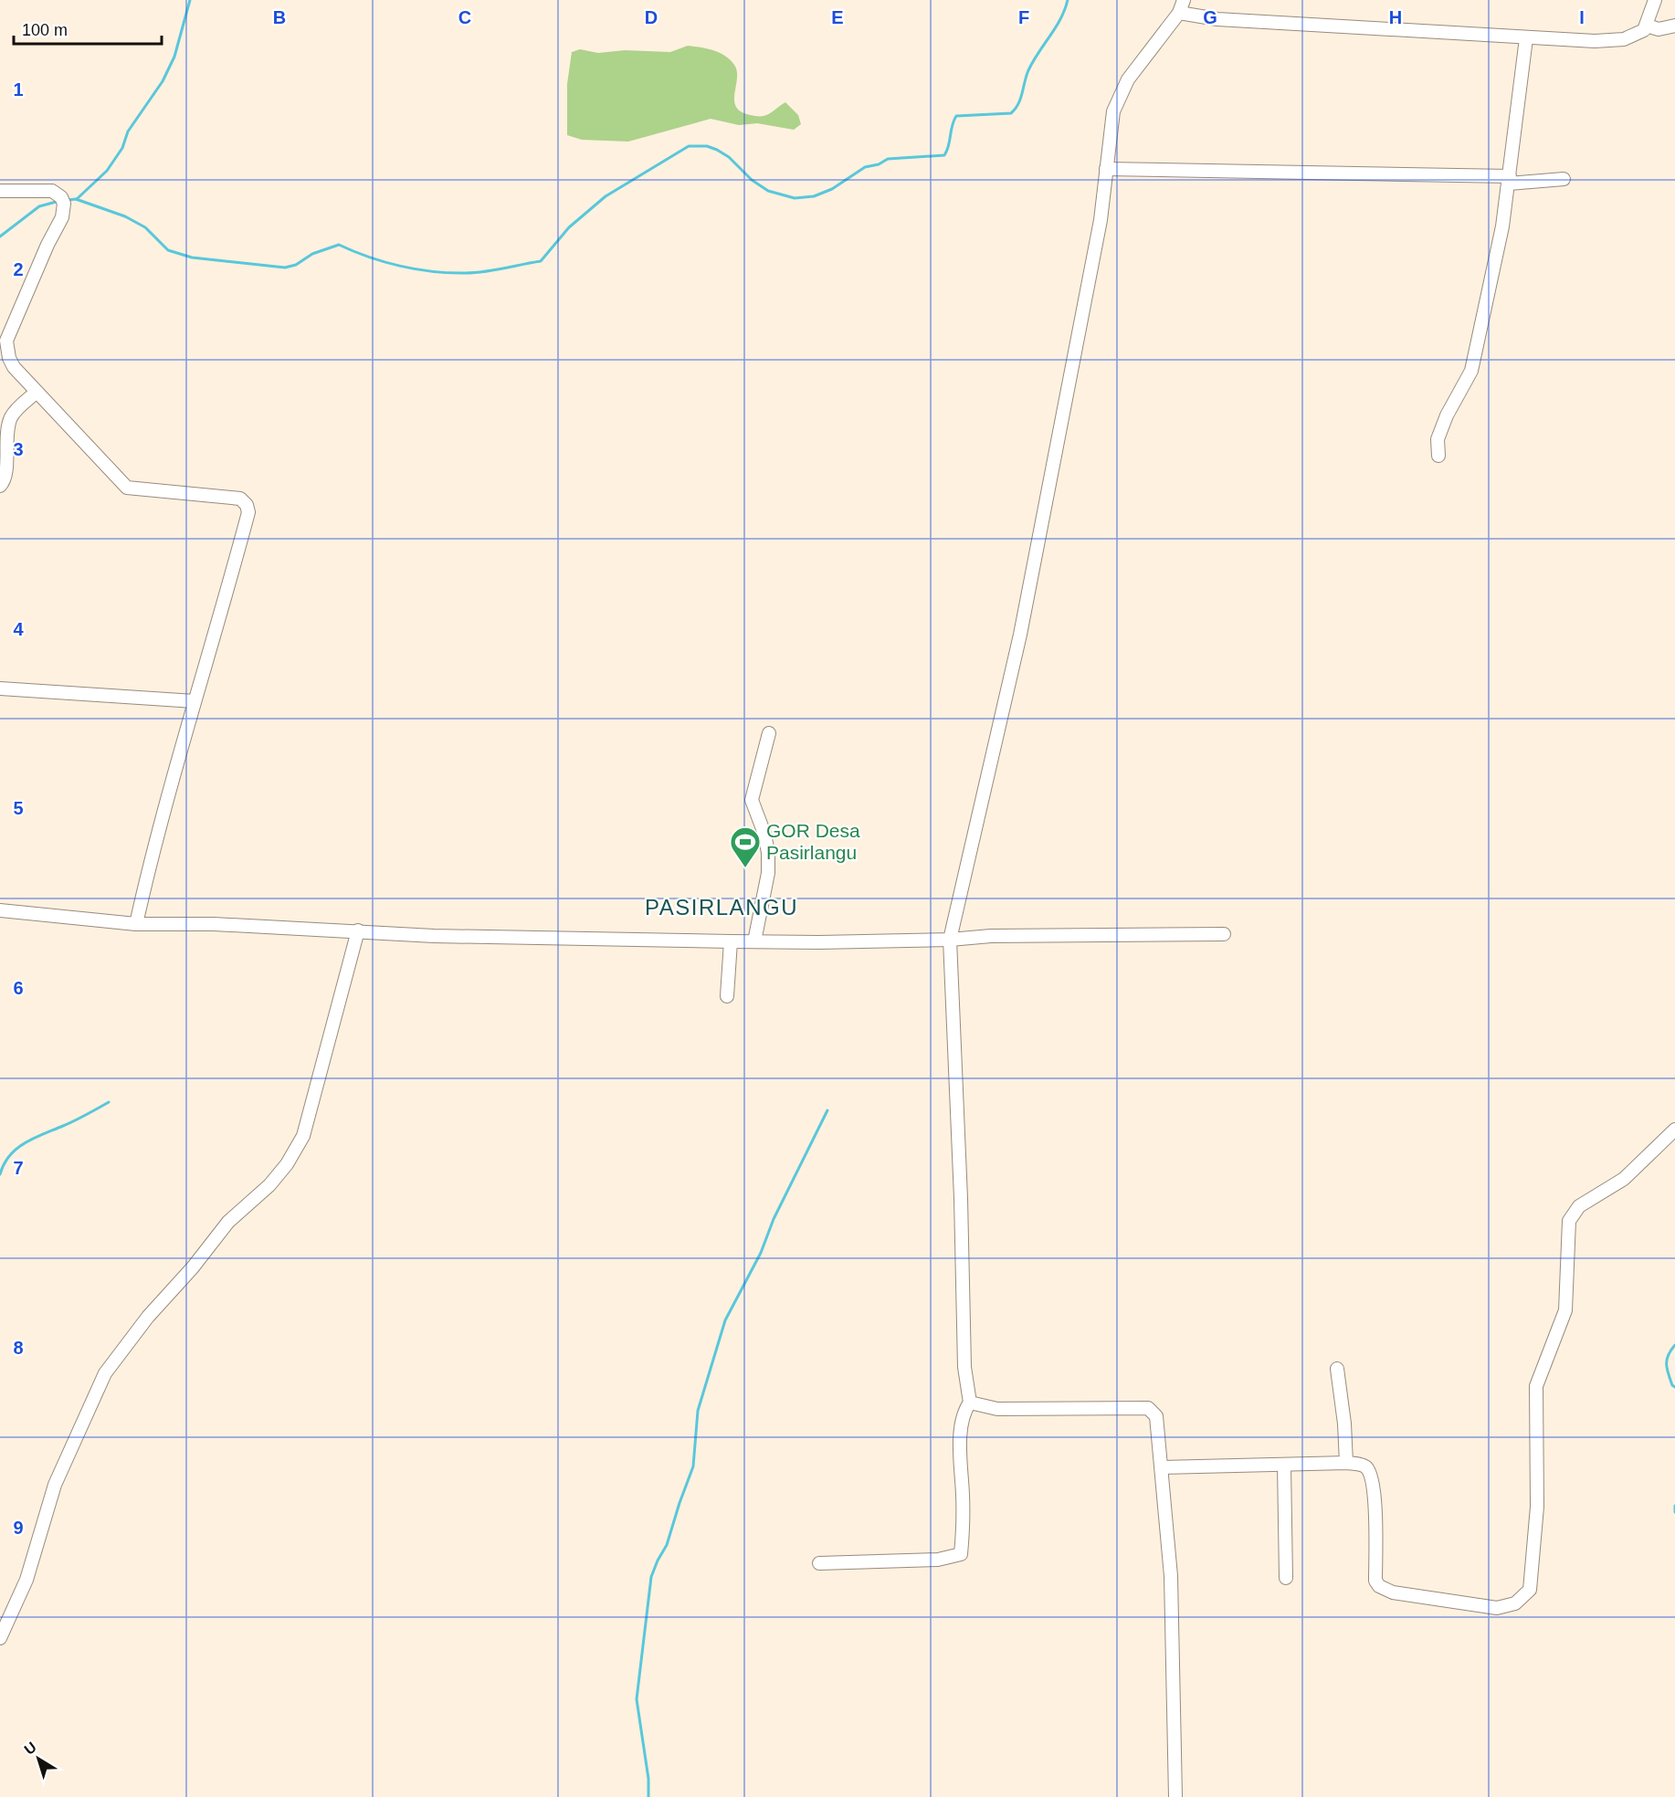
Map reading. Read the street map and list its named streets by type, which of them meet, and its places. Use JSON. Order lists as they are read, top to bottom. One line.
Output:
{"districts":["PASIRLANGU"],"places":{"sports":["GOR Desa Pasirlangu"]},"scale_bar":"100 m","north":"top left","grid":{"columns":["B","C","D","E","F","G","H","I"],"rows":["1","2","3","4","5","6","7","8","9"]}}
